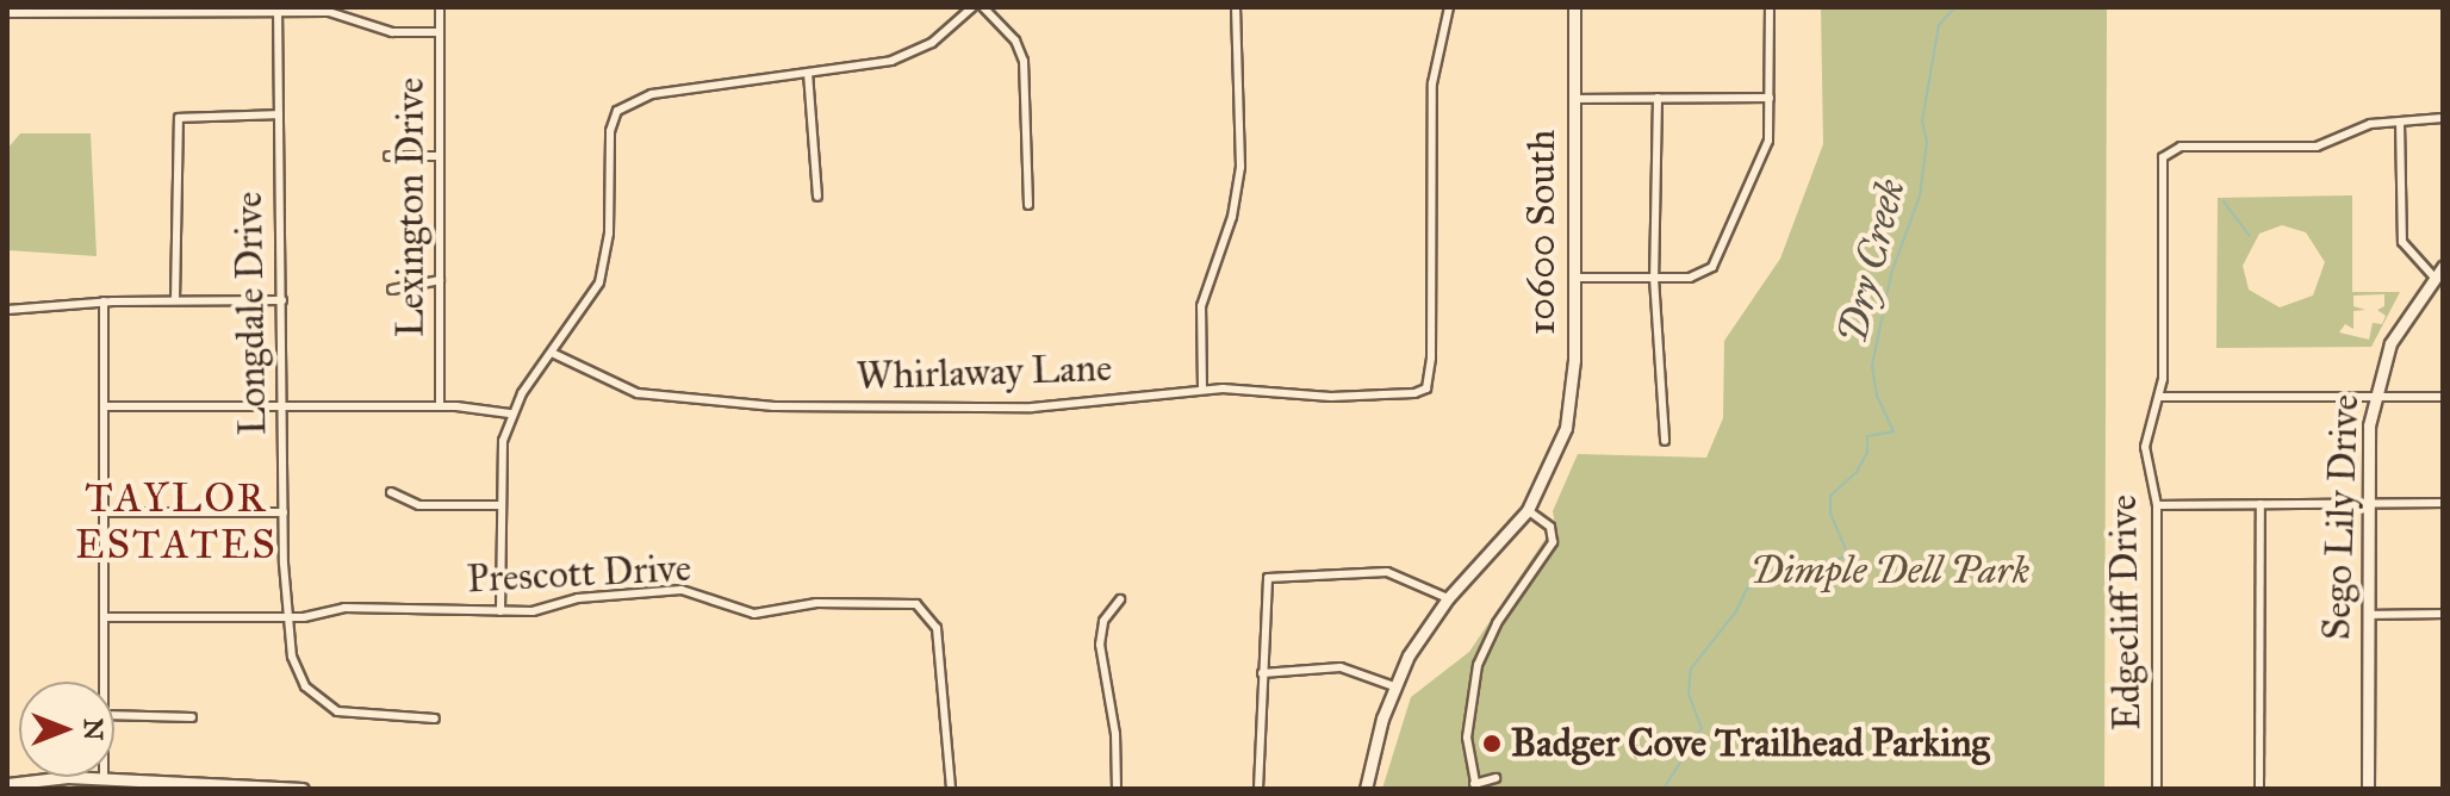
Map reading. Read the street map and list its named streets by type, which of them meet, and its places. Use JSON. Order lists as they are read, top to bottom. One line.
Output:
{"streets":{"main road":["10600 South","Sego Lily Drive"],"street":["Lexington Drive","Longdale Drive","Whirlaway Lane","Prescott Drive","Edgecliff Drive"]},"crossings":[["Longdale Drive","Prescott Drive"]],"districts":["TAYLOR ESTATES"],"water":["Dry Creek"],"parks":["Dimple Dell Park"],"places":["Badger Cove Trailhead Parking"],"north":"right"}
